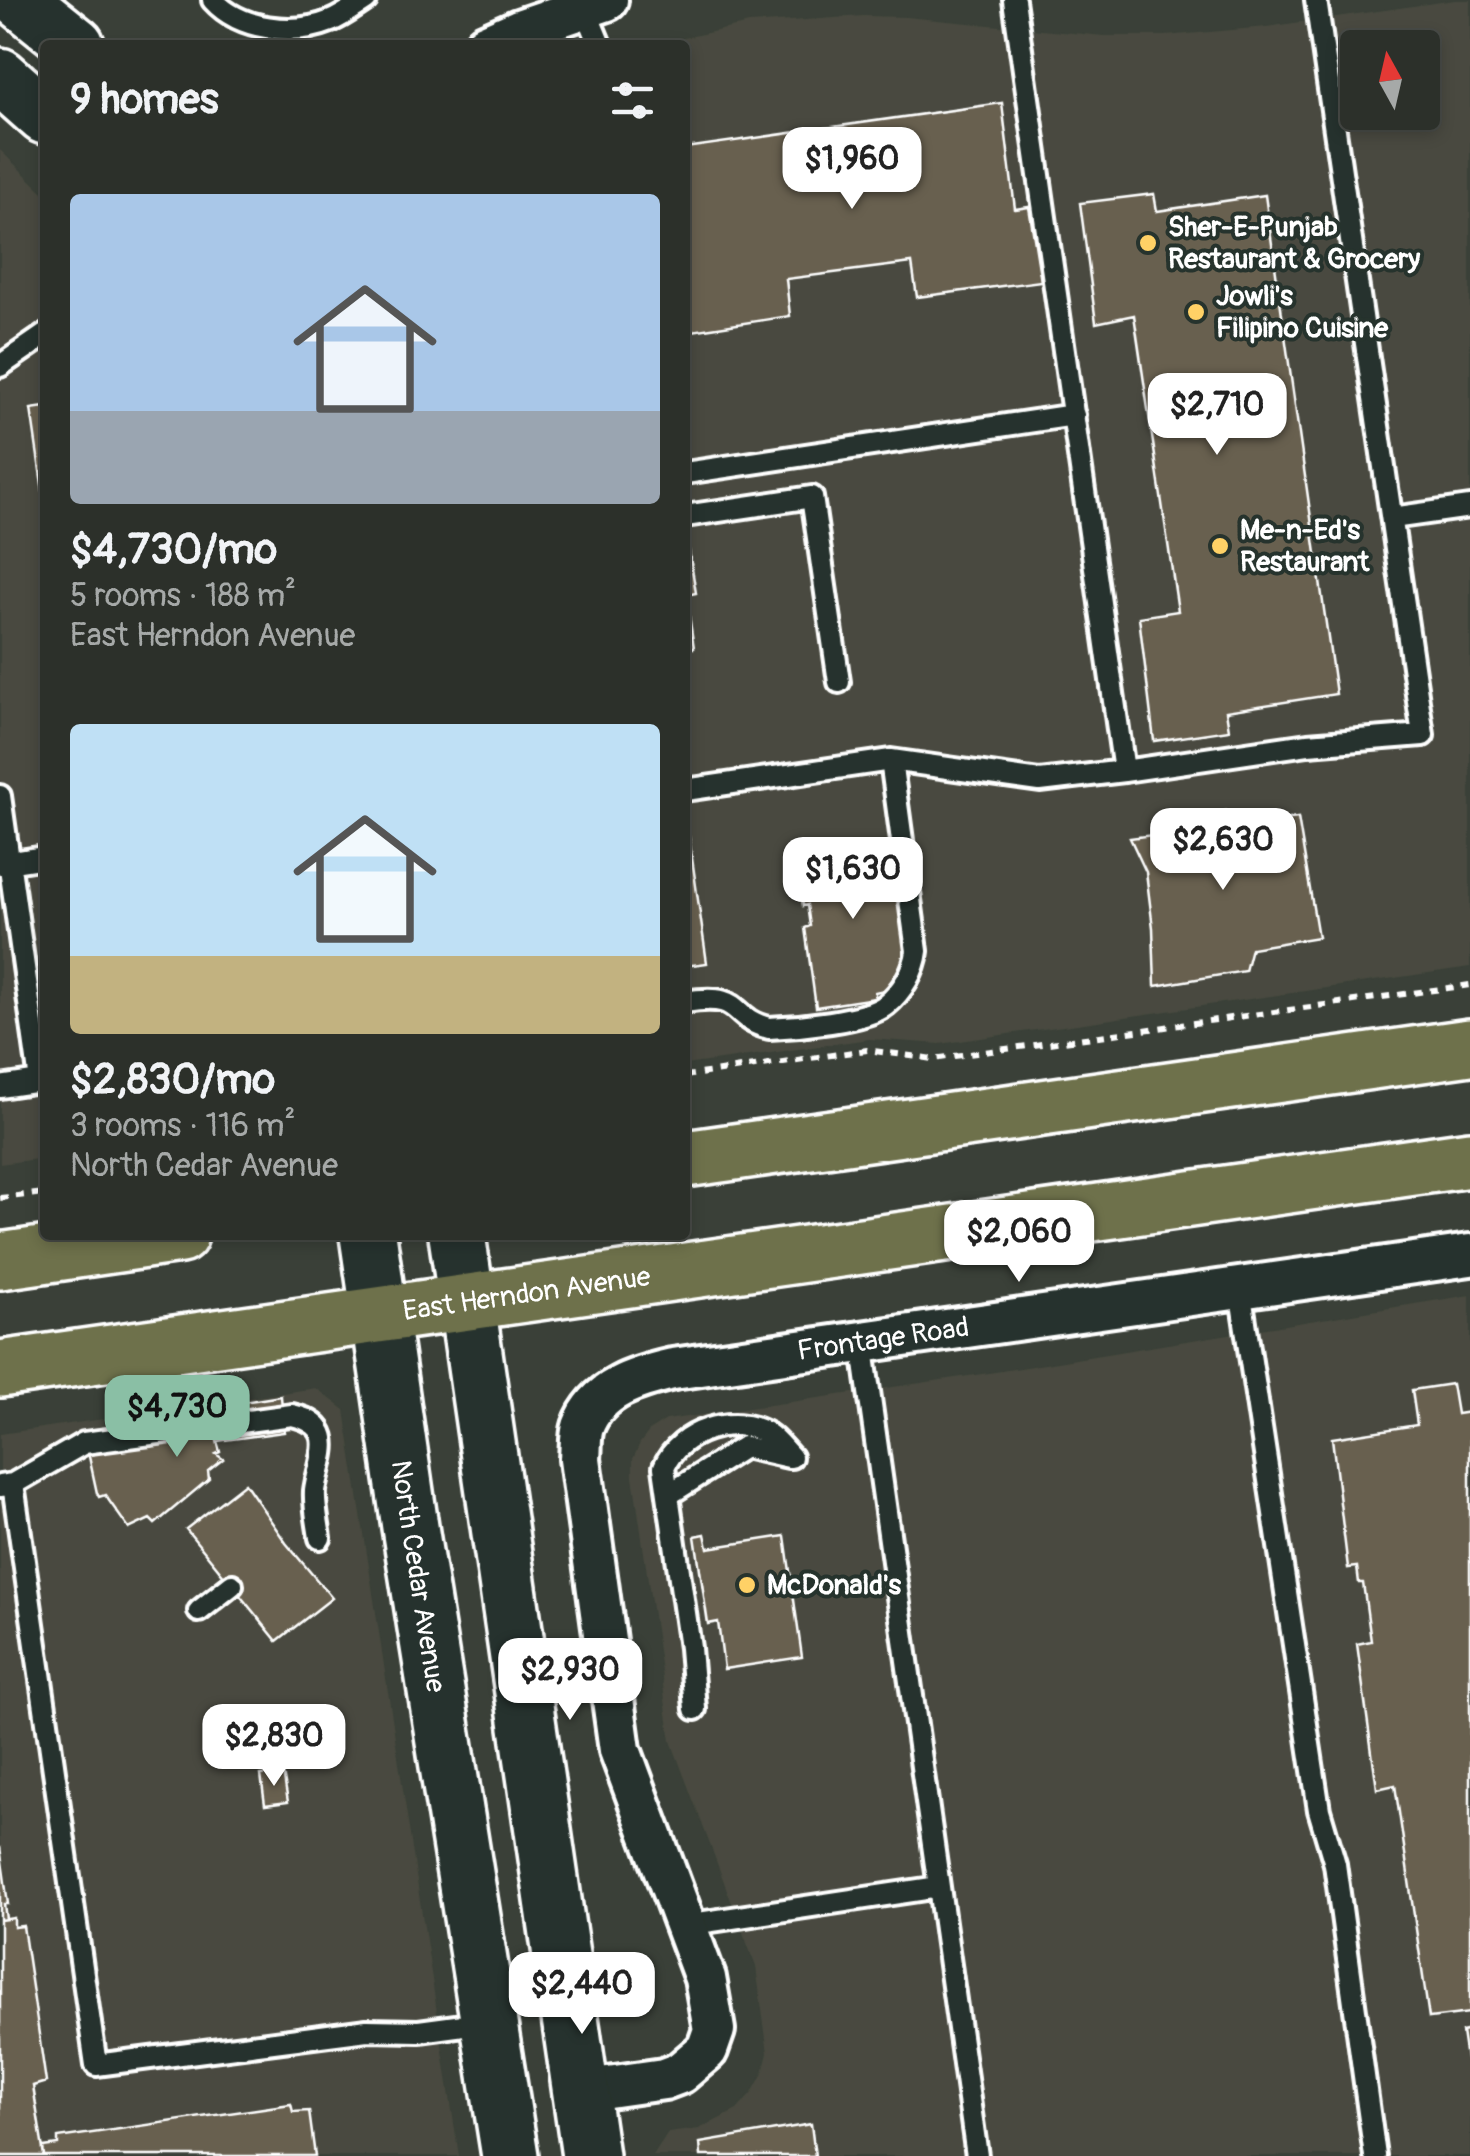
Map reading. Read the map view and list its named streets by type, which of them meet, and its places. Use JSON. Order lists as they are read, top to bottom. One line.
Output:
{"streets":{"main road":["East Herndon Avenue","North Cedar Avenue"],"street":["Frontage Road"]},"crossings":[["East Herndon Avenue","North Cedar Avenue"]],"places":["Sher-E-Punjab Restaurant & Grocery","Jowli's Filipino Cuisine","Me-n-Ed's Restaurant","McDonald's"],"north":"top","page":{"heading":"9 homes","price":["$1,960","$2,710","$2,630","$1,630","$2,060","$4,730","$2,930","$2,830","$2,440"],"list":[{"name":"$4,730/mo","note":"5 rooms · 188 m² · East Herndon Avenue"},{"name":"$2,830/mo","note":"3 rooms · 116 m² · North Cedar Avenue"}]}}
